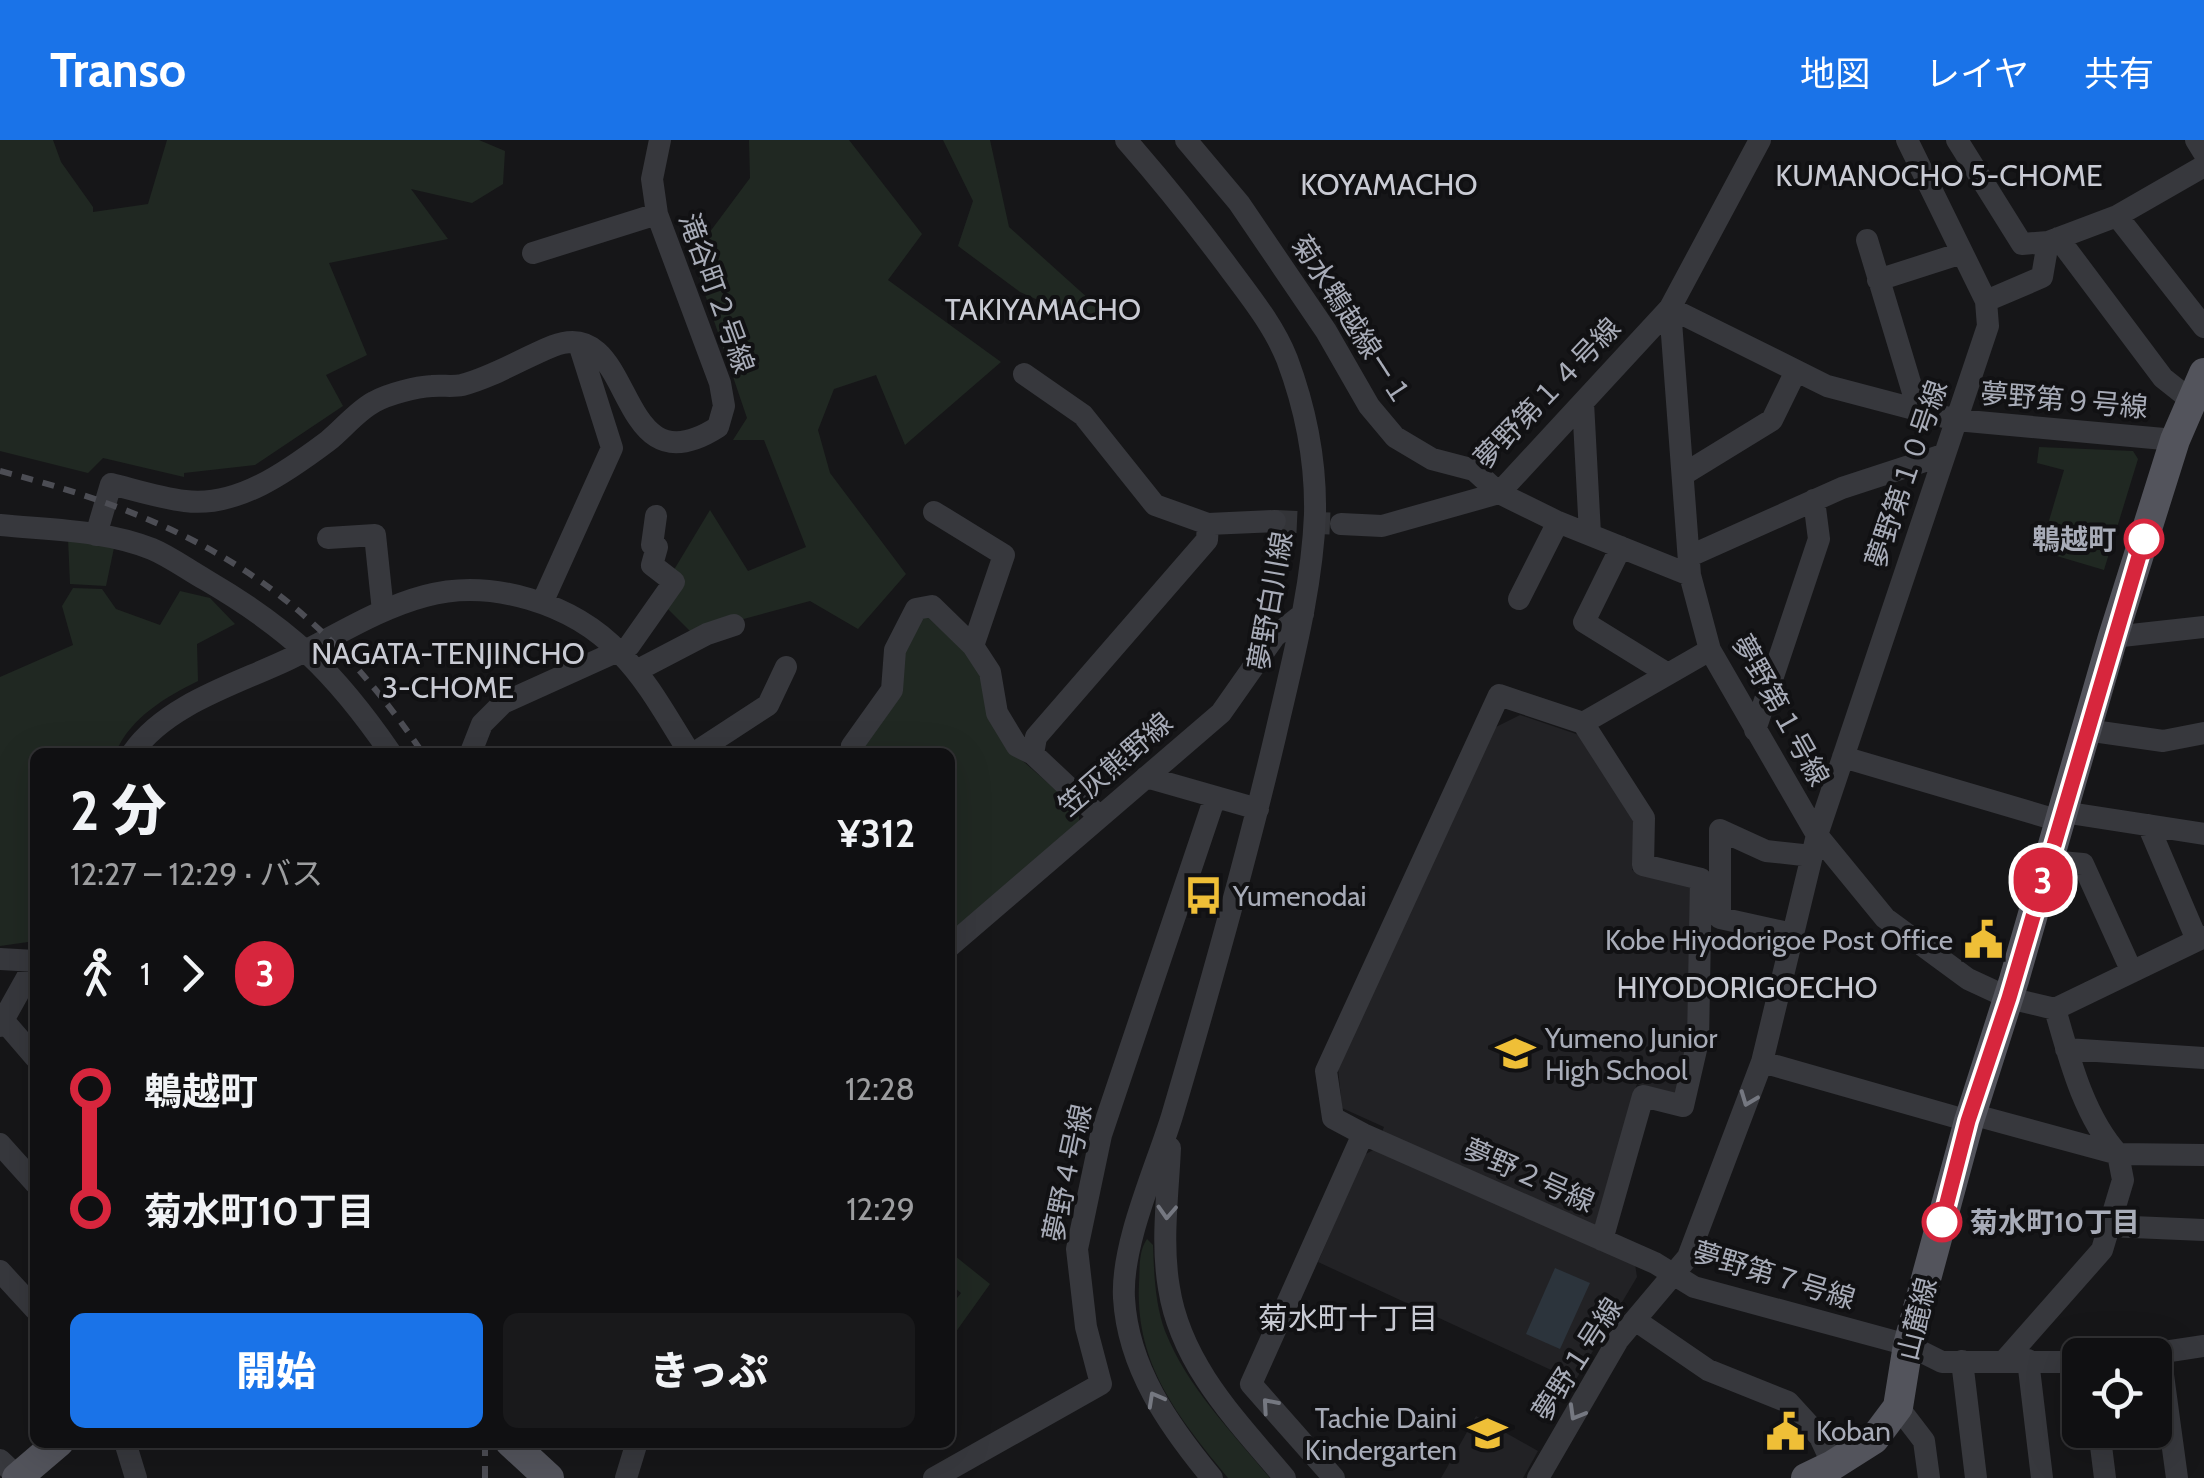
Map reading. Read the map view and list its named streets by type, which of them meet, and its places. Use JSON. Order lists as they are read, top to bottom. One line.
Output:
{"streets":{"main road":["山麓線"],"street":["滝谷町２号線","菊水鵯越線ー１","夢野第１４号線","夢野第９号線","夢野第１０号線","夢野白川線","夢野第１号線","笠灰熊野線","夢野４号線","夢野２号線","夢野第７号線","夢野１号線"]},"crossings":[["菊水鵯越線ー１","夢野第１４号線"],["夢野第１４号線","夢野第９号線"],["夢野第１４号線","夢野第１号線"],["夢野第９号線","夢野第１０号線"],["夢野第９号線","夢野第１号線"],["夢野第９号線","山麓線"],["夢野第１０号線","夢野第１号線"],["夢野第１０号線","夢野第７号線"],["夢野白川線","笠灰熊野線"],["夢野第１号線","夢野第７号線"],["夢野第１号線","山麓線"],["夢野２号線","夢野第７号線"],["夢野２号線","夢野１号線"],["夢野第７号線","山麓線"],["夢野第７号線","夢野１号線"]],"one_way":["夢野１号線"],"districts":["KUMANOCHO 5-CHOME","KOYAMACHO","TAKIYAMACHO","NAGATA-TENJINCHO 3-CHOME","HIYODORIGOECHO","菊水町十丁目"],"places":{"other":["鵯越町","菊水町10丁目"],"bus stop":["Yumenodai"],"public building":["Kobe Hiyodorigoe Post Office","Koban"],"school or university":["Yumeno Junior High School","Tachie Daini Kindergarten"]},"lines":["bus line 3"],"page":{"header":"Transo","nav":["地図","レイヤ","共有"],"on_map":"3","heading":["2 分","12:27 – 12:29 · バス","¥312"],"legs":["1","3"],"list":[{"name":"鵯越町","value":"12:28"},{"name":"菊水町10丁目","value":"12:29"}],"buttons":["開始","きっぷ"]}}
